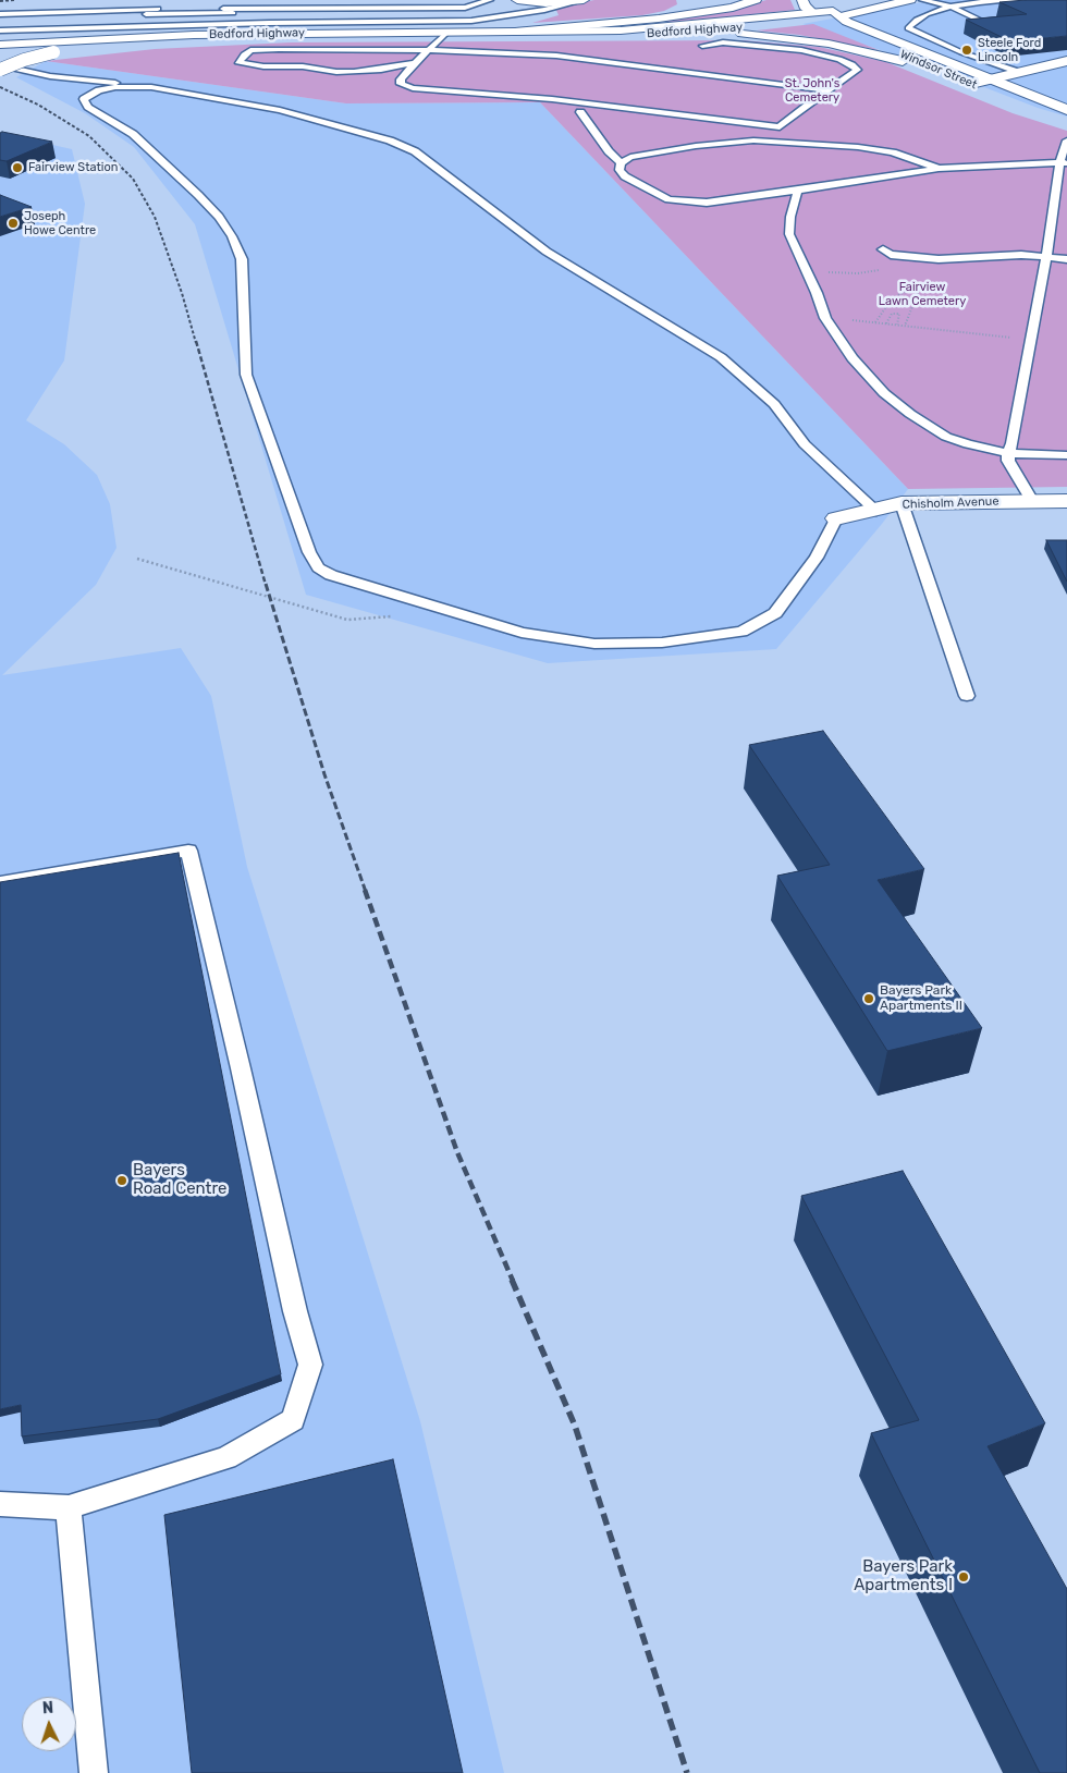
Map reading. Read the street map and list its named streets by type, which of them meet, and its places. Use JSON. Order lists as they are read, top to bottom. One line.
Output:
{"streets":{"main road":["Bedford Highway","Windsor Street","Chisholm Avenue"]},"crossings":[["Bedford Highway","Windsor Street"]],"parks":["St. John's Cemetery","Fairview Lawn Cemetery"],"places":["Steele Ford Lincoln","Fairview Station","Joseph Howe Centre","Bayers Park Apartments II","Bayers Road Centre","Bayers Park Apartments I"],"north":"top"}
